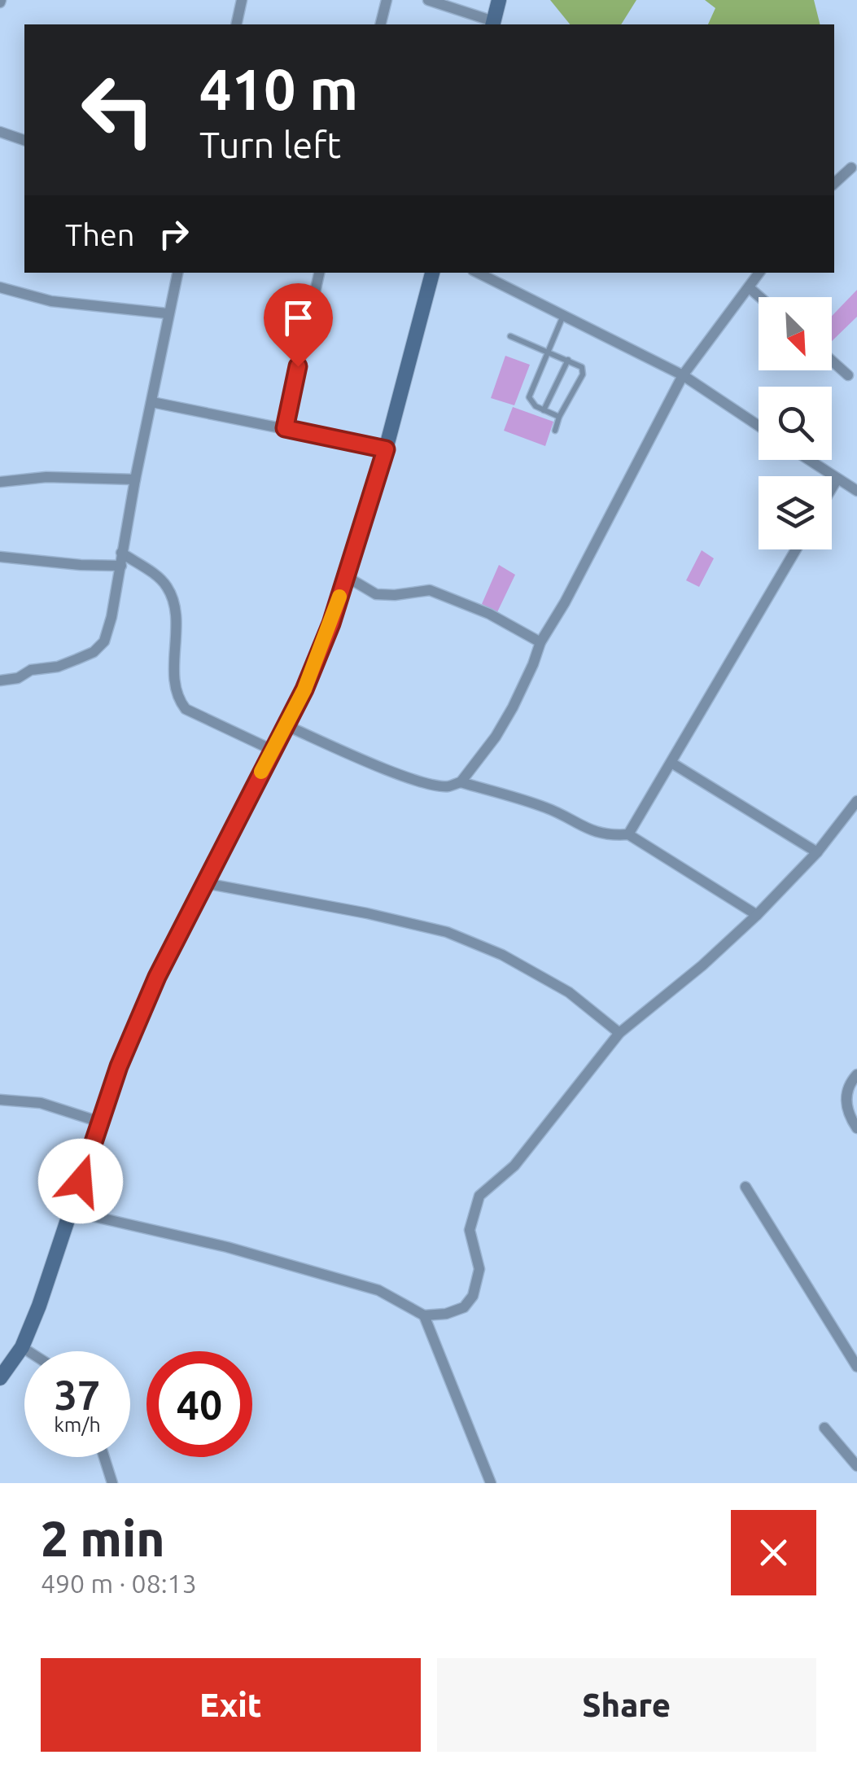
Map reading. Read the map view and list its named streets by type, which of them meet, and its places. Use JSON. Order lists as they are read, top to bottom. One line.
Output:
{"north":"bottom right","page":{"turn":["410 m","Turn left"],"then":"Then","speed":"37 km/h","limit":"40","heading":["2 min","490 m · 08:13"],"buttons":["Exit","Share"]}}
